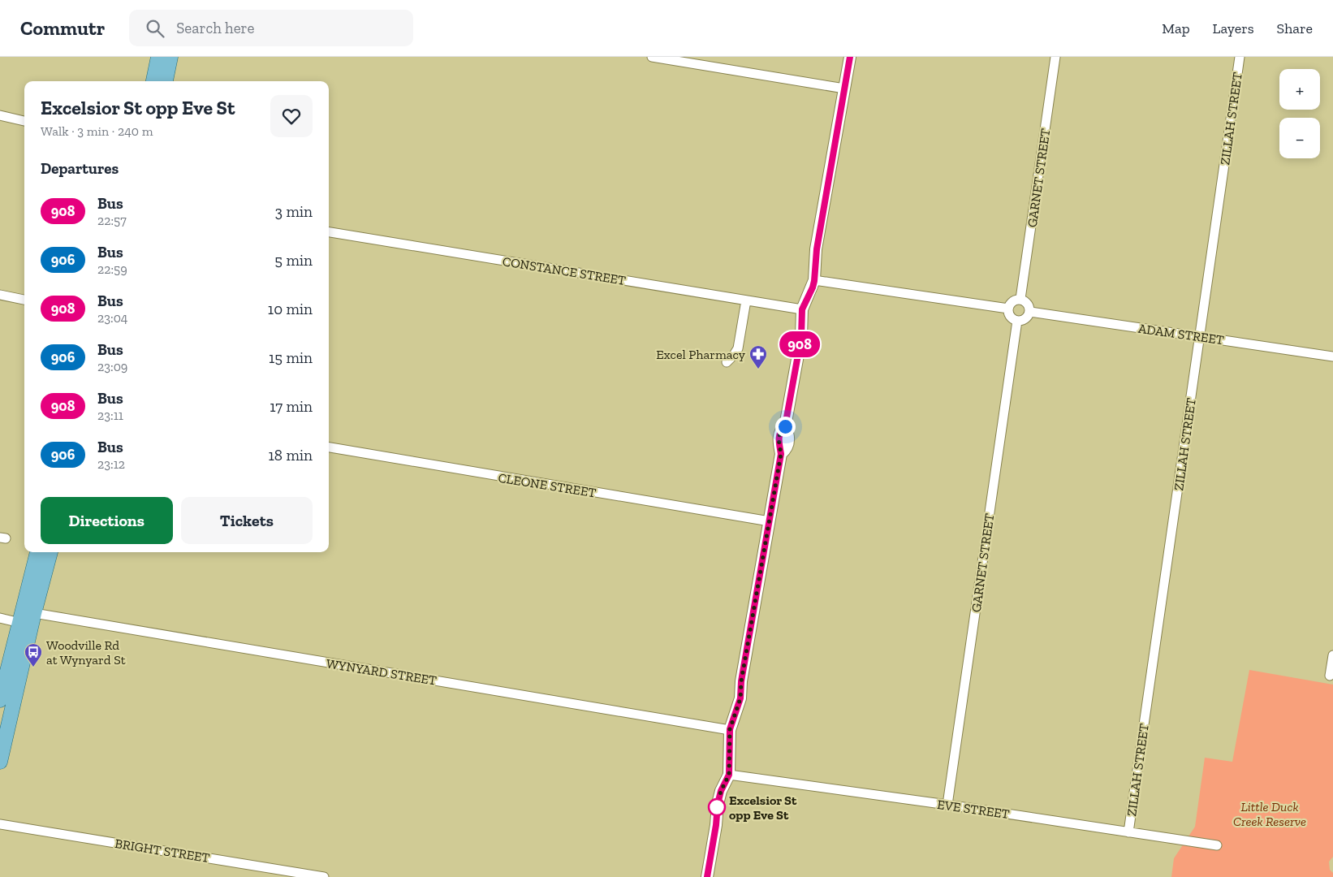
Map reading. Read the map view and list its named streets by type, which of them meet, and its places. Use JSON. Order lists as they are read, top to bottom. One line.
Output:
{"streets":{"street":["ZILLAH STREET","GARNET STREET","CONSTANCE STREET","ADAM STREET","CLEONE STREET","WYNYARD STREET","EVE STREET","BRIGHT STREET"]},"crossings":[["ZILLAH STREET","ADAM STREET"],["ZILLAH STREET","EVE STREET"],["GARNET STREET","ADAM STREET"],["GARNET STREET","EVE STREET"]],"parks":["Little Duck Creek Reserve"],"places":{"pharmacy":["Excel Pharmacy"],"bus stop":["Woodville Rd at Wynyard St"],"other":["Excelsior St opp Eve St"]},"lines":["bus line 908"],"page":{"header":"Commutr","search":"Search here","nav":["Map","Layers","Share"],"on_map":"908","map_buttons":["+","−"],"heading":[["Excelsior St opp Eve St","Walk · 3 min · 240 m"],"Departures"],"list":[{"mark":"908","name":"Bus","note":"22:57","value":"3 min"},{"mark":"906","name":"Bus","note":"22:59","value":"5 min"},{"mark":"908","name":"Bus","note":"23:04","value":"10 min"},{"mark":"906","name":"Bus","note":"23:09","value":"15 min"},{"mark":"908","name":"Bus","note":"23:11","value":"17 min"},{"mark":"906","name":"Bus","note":"23:12","value":"18 min"}],"buttons":["Directions","Tickets"]}}
